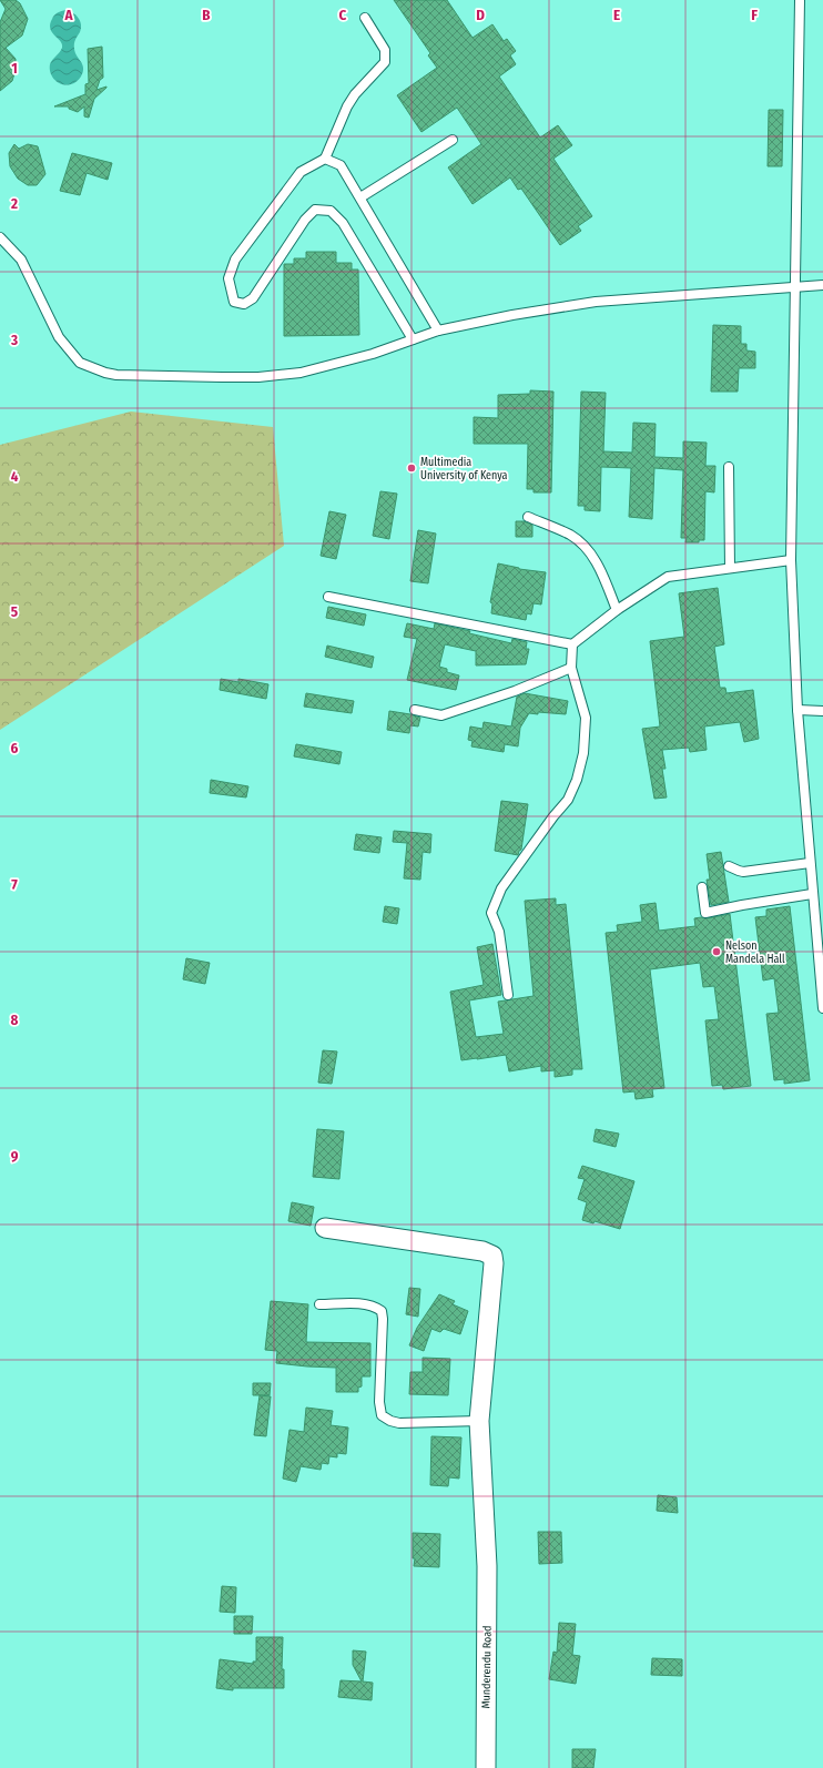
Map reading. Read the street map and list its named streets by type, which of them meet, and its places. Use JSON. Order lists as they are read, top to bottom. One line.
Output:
{"streets":{"street":["Munderendu Road"]},"places":["Multimedia University of Kenya","Nelson Mandela Hall"],"grid":{"columns":["A","B","C","D","E","F"],"rows":["1","2","3","4","5","6","7","8","9"]}}
